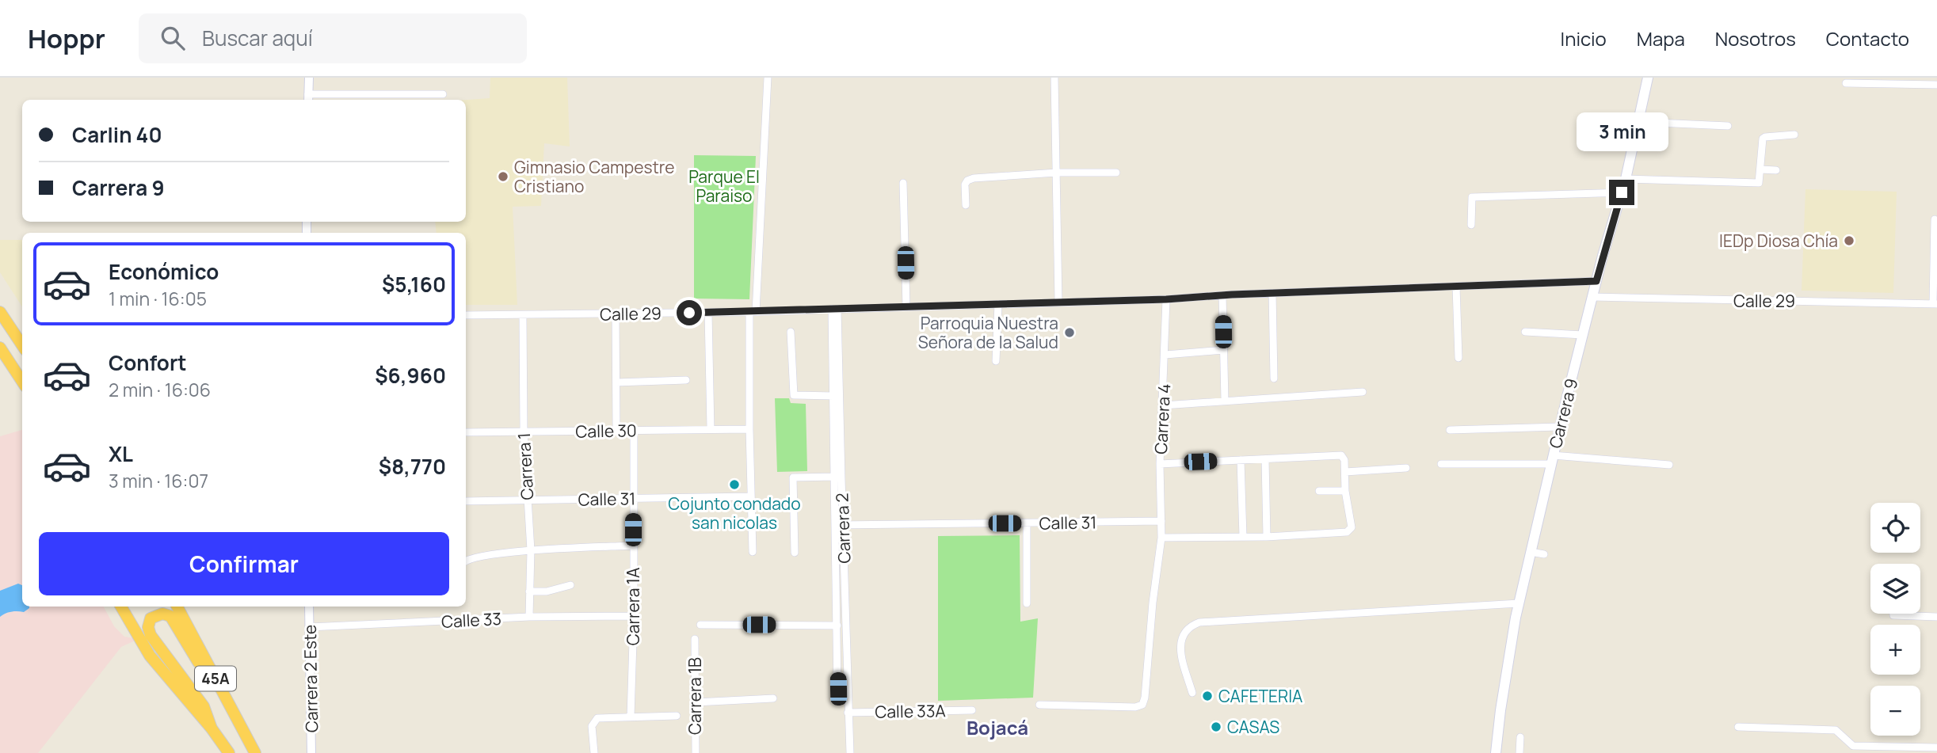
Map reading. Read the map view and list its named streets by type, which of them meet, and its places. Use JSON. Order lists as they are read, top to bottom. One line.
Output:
{"streets":{"highway":["45A"],"main road":["Carrera 9"],"street":["Calle 29","Carrera 4","Calle 30","Carrera 1","Calle 31","Carrera 2","Carrera 1A","Calle 33","Carrera 2 Este","Carrera 1B","Calle 33A"]},"crossings":[["Calle 29","Carrera 9"],["Calle 29","Carrera 4"],["Calle 29","Carrera 1"],["Calle 29","Carrera 2"],["Carrera 4","Calle 31"],["Calle 30","Carrera 1"],["Calle 30","Carrera 1A"],["Carrera 1","Calle 31"],["Carrera 1","Calle 33"],["Calle 31","Carrera 2"],["Calle 31","Carrera 1A"],["Carrera 2","Calle 33A"],["Carrera 1A","Calle 33"],["Calle 33","Carrera 2 Este"]],"districts":["Bojacá"],"parks":["Parque El Paraiso"],"places":["Gimnasio Campestre Cristiano","IEDp Diosa Chía","Parroquia Nuestra Señora de la Salud","Cojunto condado san nicolas","CAFETERIA","CASAS"],"page":{"header":"Hoppr","search":"Buscar aquí","nav":["Inicio","Mapa","Nosotros","Contacto"],"banner":["Carlin 40","Carrera 9"],"bubble":"3 min","list":[{"name":"Económico","note":"1 min · 16:05","value":"$5,160"},{"name":"Confort","note":"2 min · 16:06","value":"$6,960"},{"name":"XL","note":"3 min · 16:07","value":"$8,770"}],"map_buttons":["+","−"],"buttons":"Confirmar"}}
